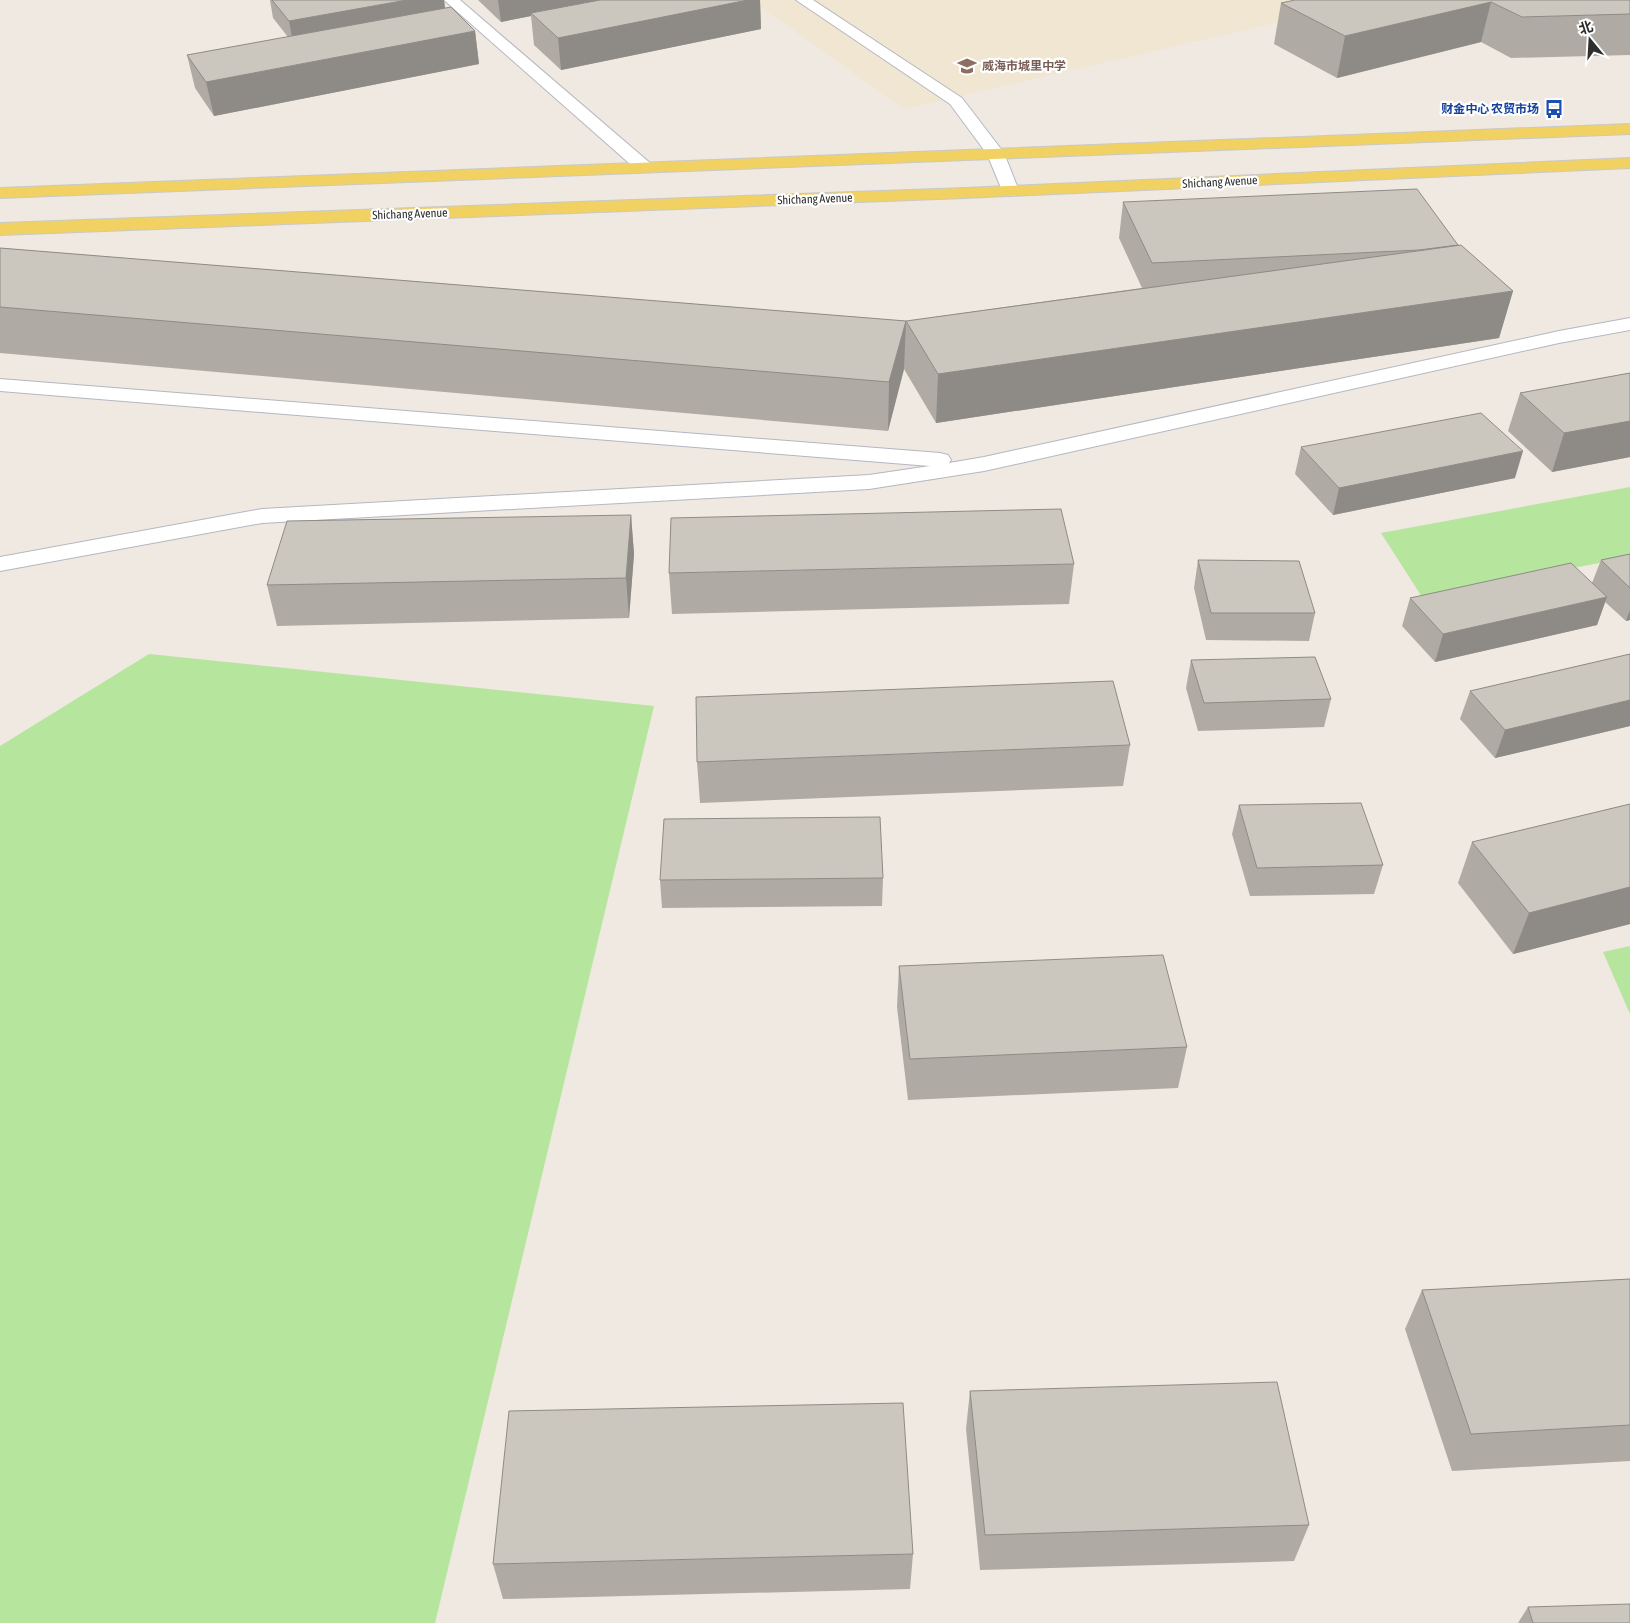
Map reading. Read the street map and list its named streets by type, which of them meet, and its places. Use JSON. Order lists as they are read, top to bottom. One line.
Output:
{"streets":{"main road":["Shichang Avenue"]},"places":{"school or university":["威海市城里中学"],"bus stop":["财金中心 农贸市场"]},"north":"top"}
